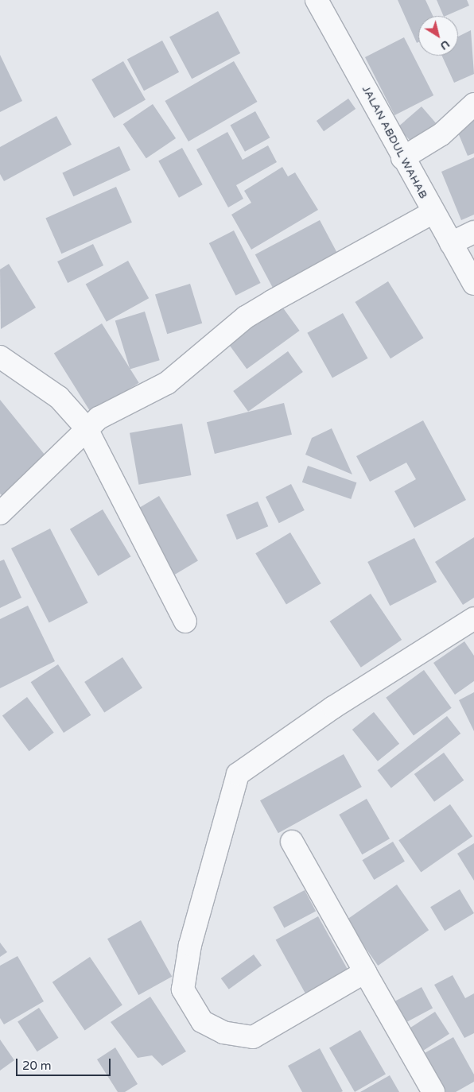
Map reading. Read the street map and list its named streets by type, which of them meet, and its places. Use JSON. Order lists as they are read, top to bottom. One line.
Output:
{"streets":{"street":["JALAN ABDUL WAHAB"]},"scale_bar":"20 m","north":"bottom right"}
